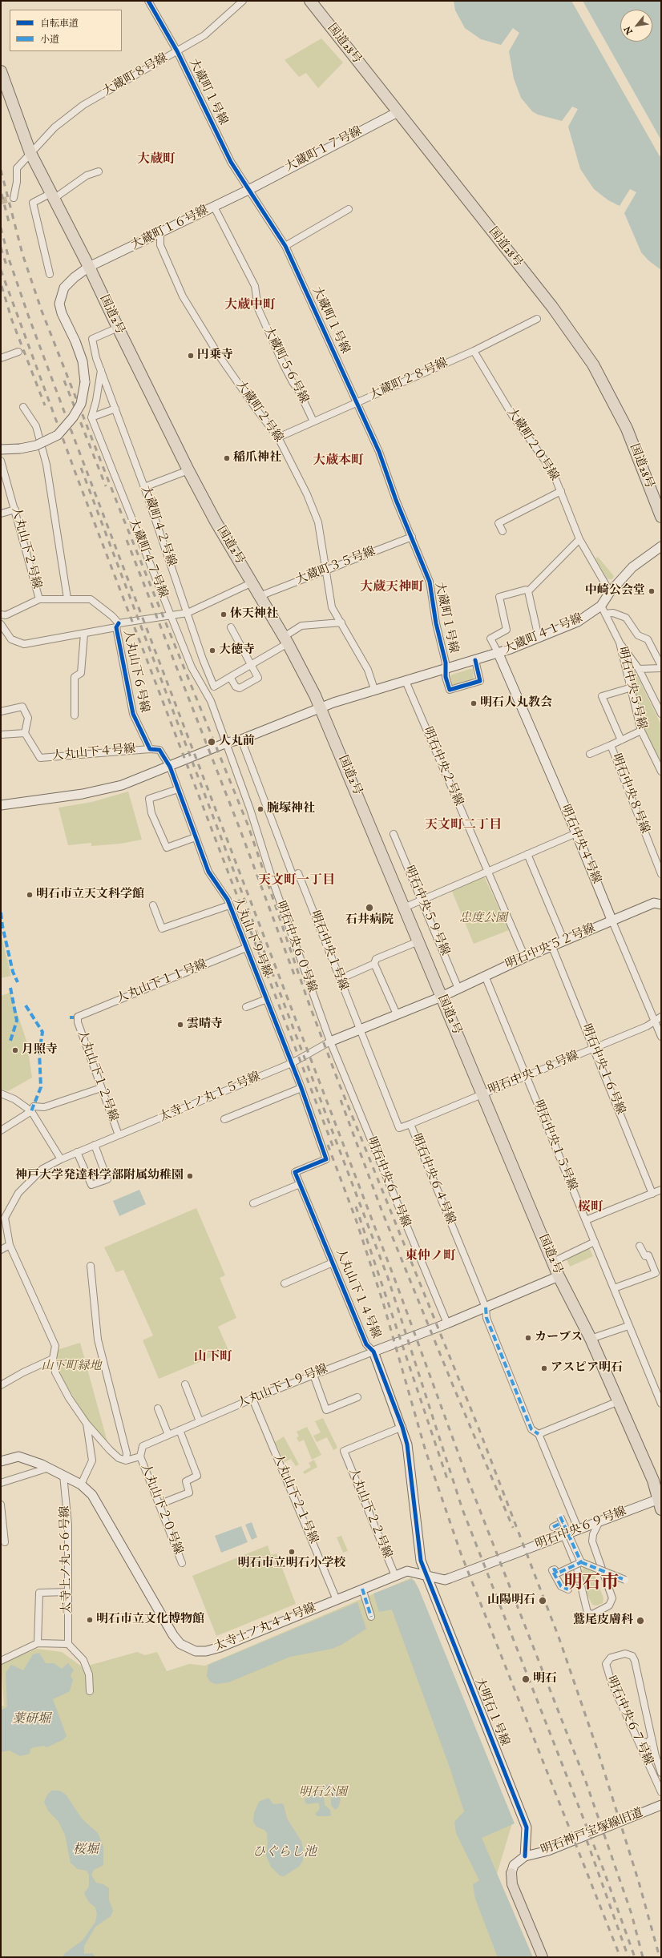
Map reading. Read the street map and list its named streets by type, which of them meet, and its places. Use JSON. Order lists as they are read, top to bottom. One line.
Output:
{"streets":{"highway":["国道28号","国道2号"],"street":["大蔵町８号線","大蔵町１号線","大蔵町１７号線","大蔵町１６号線","大蔵町５６号線","大蔵町２８号線","大蔵町２号線","大蔵町２０号線","大蔵町４２号線","人丸山下２号線","大蔵町４７号線","大蔵町３５号線","大蔵町４１号線","人丸山下６号線","明石中央５号線","人丸山下４号線","明石中央２号線","明石中央８号線","明石中央４号線","明石中央５９号線","人丸山下９号線","明石中央６０号線","明石中央５２号線","明石中央１号線","人丸山下１１号線","明石中央１６号線","明石中央１８号線","人丸山下１２号線","太寺上ノ丸１５号線","明石中央１５号線","明石中央６４号線","明石中央６１号線","人丸山下１４号線","人丸山下１９号線","人丸山下２１号線","人丸山下２０号線","人丸山下２２号線","明石中央６９号線","太寺上ノ丸５６号線","太寺上ノ丸４４号線","大明石１号線","明石中央６７号線","明石神戸宝塚線旧道"]},"crossings":[["国道28号","大蔵町１７号線"],["大蔵町８号線","大蔵町１号線"],["大蔵町８号線","国道2号"],["大蔵町１号線","大蔵町１７号線"],["大蔵町１号線","大蔵町１６号線"],["大蔵町１号線","大蔵町２８号線"],["大蔵町１号線","大蔵町３５号線"],["大蔵町１号線","大蔵町４１号線"],["大蔵町１７号線","大蔵町１６号線"],["大蔵町１６号線","国道2号"],["大蔵町１６号線","大蔵町５６号線"],["大蔵町１６号線","大蔵町２号線"],["国道2号","大蔵町４２号線"],["国道2号","大蔵町３５号線"],["国道2号","大蔵町４１号線"],["国道2号","明石中央５２号線"],["国道2号","明石中央１８号線"],["国道2号","太寺上ノ丸１５号線"],["国道2号","明石中央６４号線"],["国道2号","人丸山下１９号線"],["国道2号","明石中央６９号線"],["大蔵町５６号線","大蔵町２８号線"],["大蔵町２８号線","大蔵町２号線"],["大蔵町２８号線","大蔵町２０号線"],["大蔵町２号線","大蔵町３５号線"],["大蔵町２号線","大蔵町４１号線"],["大蔵町２０号線","大蔵町４１号線"],["大蔵町４７号線","大蔵町４１号線"],["大蔵町４７号線","明石中央６０号線"],["大蔵町４１号線","明石中央５号線"],["大蔵町４１号線","明石中央２号線"],["大蔵町４１号線","明石中央４号線"],["大蔵町４１号線","人丸山下９号線"],["大蔵町４１号線","明石中央６０号線"],["大蔵町４１号線","明石中央１号線"],["人丸山下６号線","人丸山下４号線"],["明石中央５号線","明石中央８号線"],["明石中央２号線","明石中央５２号線"],["明石中央４号線","明石中央５２号線"],["明石中央４号線","明石中央１８号線"],["明石中央５９号線","明石中央５２号線"],["人丸山下９号線","人丸山下１１号線"],["人丸山下９号線","太寺上ノ丸１５号線"],["人丸山下９号線","人丸山下１４号線"],["明石中央６０号線","太寺上ノ丸１５号線"],["明石中央６０号線","明石中央６１号線"],["明石中央５２号線","明石中央１６号線"],["明石中央５２号線","太寺上ノ丸１５号線"],["明石中央５２号線","明石中央１５号線"],["明石中央１号線","太寺上ノ丸１５号線"],["明石中央１号線","明石中央６４号線"],["人丸山下１１号線","人丸山下１２号線"],["明石中央１６号線","明石中央１８号線"],["明石中央１８号線","明石中央１５号線"],["明石中央１８号線","明石中央６４号線"],["人丸山下１２号線","太寺上ノ丸１５号線"],["太寺上ノ丸１５号線","明石中央６１号線"],["太寺上ノ丸１５号線","人丸山下１４号線"],["明石中央６４号線","人丸山下１９号線"],["明石中央６４号線","明石中央６９号線"],["明石中央６１号線","人丸山下１９号線"],["人丸山下１４号線","人丸山下１９号線"],["人丸山下１４号線","人丸山下２２号線"],["人丸山下１４号線","明石中央６９号線"],["人丸山下１４号線","太寺上ノ丸４４号線"],["人丸山下１４号線","大明石１号線"],["人丸山下１９号線","人丸山下２１号線"],["人丸山下１９号線","人丸山下２０号線"],["人丸山下２１号線","太寺上ノ丸４４号線"],["人丸山下２２号線","太寺上ノ丸４４号線"],["明石中央６９号線","太寺上ノ丸４４号線"],["明石中央６９号線","大明石１号線"],["太寺上ノ丸５６号線","太寺上ノ丸４４号線"],["太寺上ノ丸４４号線","大明石１号線"],["大明石１号線","明石神戸宝塚線旧道"]],"districts":["大蔵町","大蔵中町","大蔵本町","大蔵天神町","天文町二丁目","天文町一丁目","桜町","東仲ノ町","山下町","明石市"],"water":["薬研堀","桜堀","ひぐらし池"],"parks":["忠度公園","山下町緑地","明石公園"],"places":["円乗寺","稲爪神社","中崎公会堂","休天神社","大徳寺","明石人丸教会","人丸前","腕塚神社","明石市立天文科学館","石井病院","雲晴寺","月照寺","神戸大学発達科学部附属幼稚園","カーブス","アスピア明石","明石市立明石小学校","山陽明石","明石市立文化博物館","鷲尾皮膚科","明石"],"legend":["自転車道","小道"],"north":"bottom left"}
